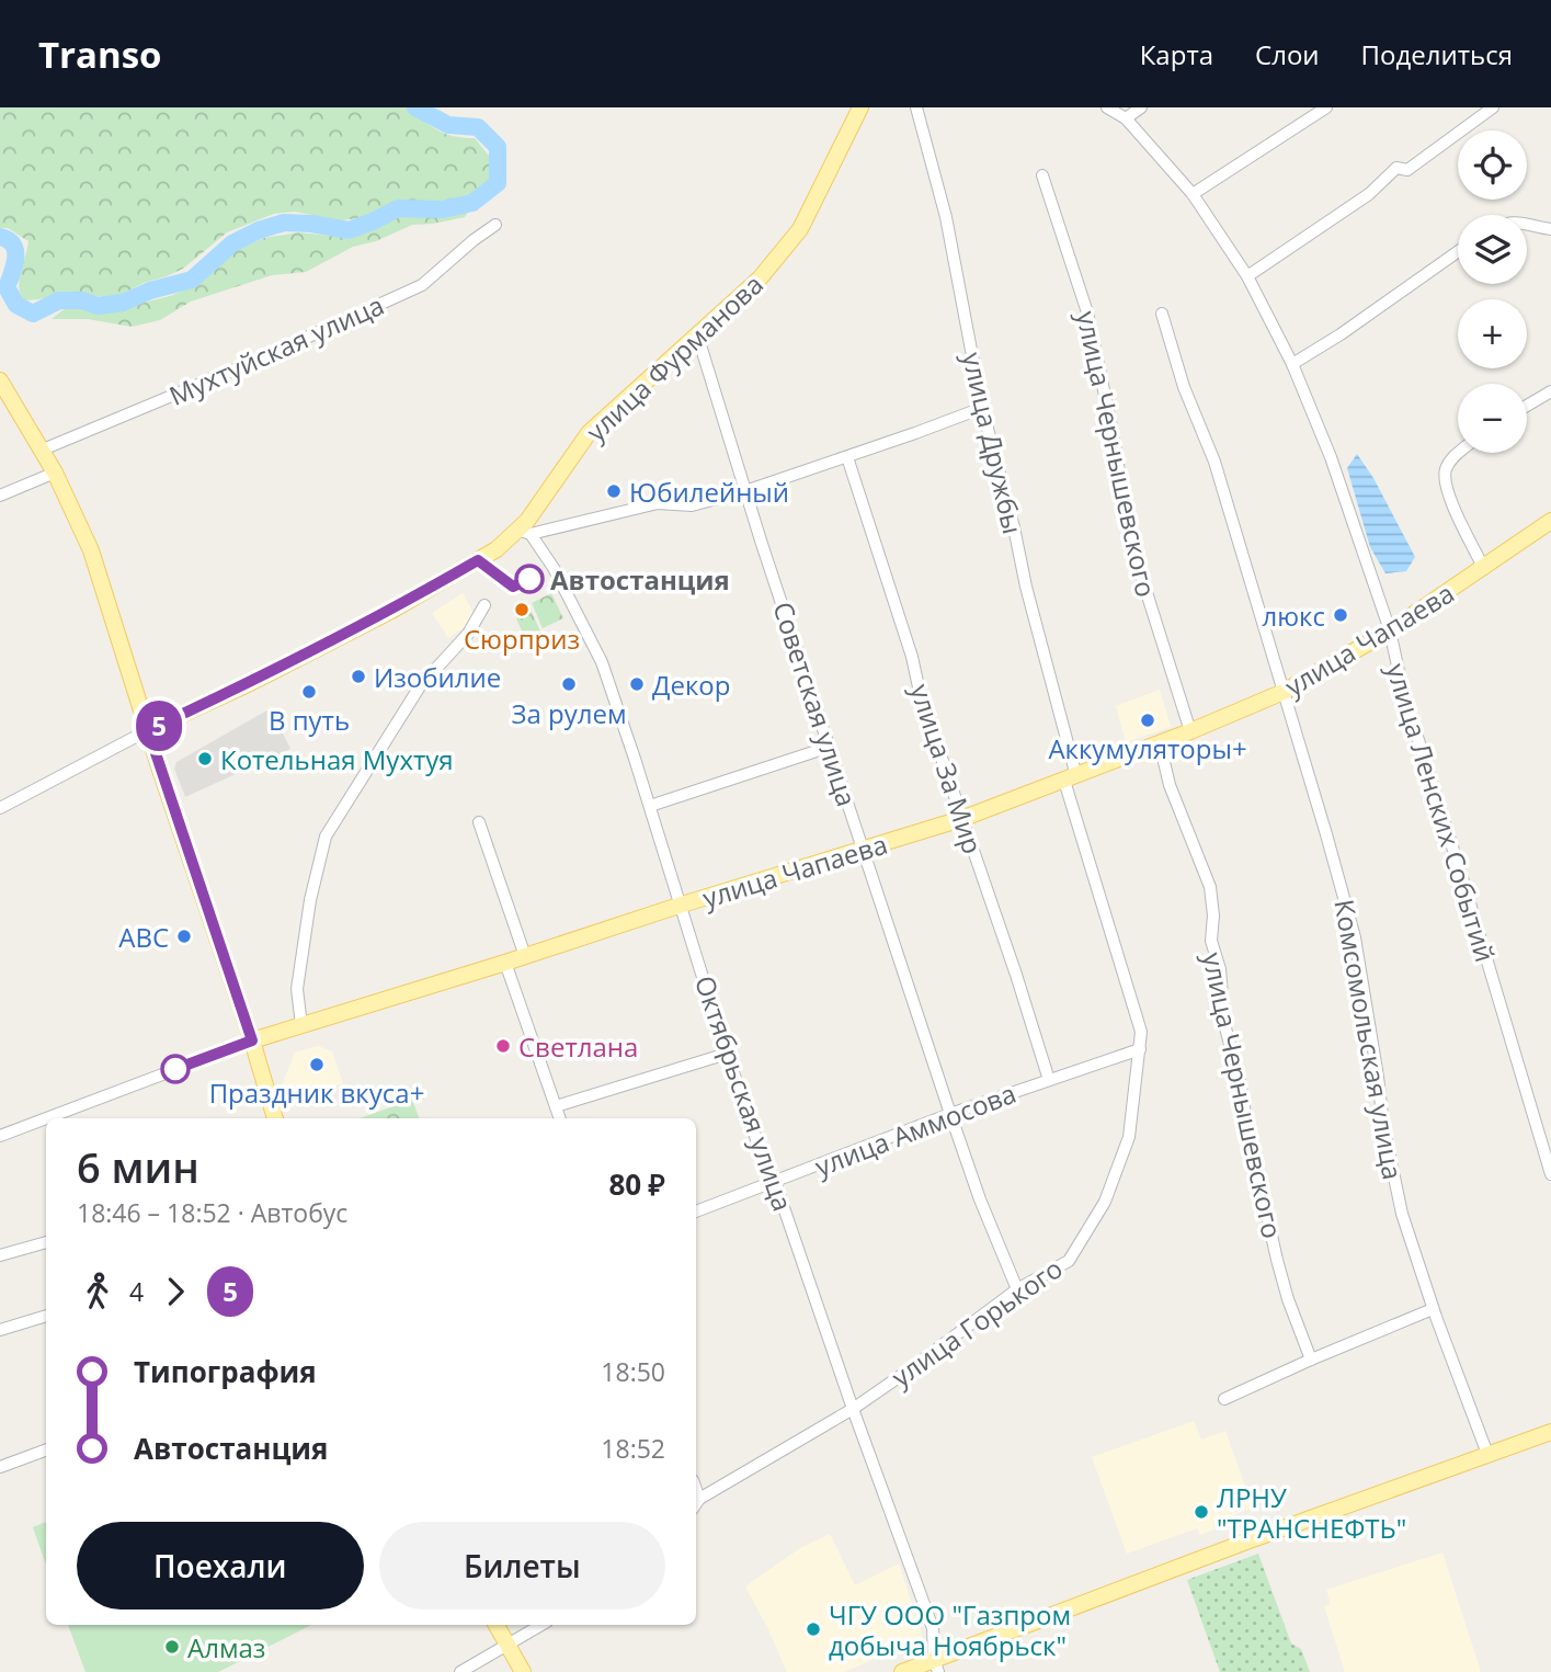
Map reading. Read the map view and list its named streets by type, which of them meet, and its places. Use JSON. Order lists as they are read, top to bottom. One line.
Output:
{"streets":{"main road":["улица Фурманова","улица Чапаева"],"street":["Мухтуйская улица","улица Дружбы","улица Чернышевского","Советская улица","улица За Мир","улица Ленских Событий","Комсомольская улица","Октябрьская улица","улица Аммосова","улица Горького"]},"crossings":[["улица Фурманова","Советская улица"],["улица Фурманова","Октябрьская улица"],["улица Дружбы","улица Чапаева"],["улица Дружбы","улица Горького"],["улица Чернышевского","улица Чапаева"],["улица Чапаева","Советская улица"],["улица Чапаева","улица За Мир"],["улица Чапаева","улица Ленских Событий"],["улица Чапаева","Комсомольская улица"],["улица Чапаева","Октябрьская улица"],["улица Чапаева","улица Горького"],["Советская улица","улица Аммосова"],["Советская улица","улица Горького"],["улица За Мир","улица Аммосова"],["Октябрьская улица","улица Аммосова"],["Октябрьская улица","улица Горького"],["улица Аммосова","улица Горького"]],"places":["Юбилейный","Автостанция","Сюрприз","люкс","Изобилие","За рулем","Декор","В путь","Аккумуляторы+","Котельная Мухтуя","ABC","Светлана","Праздник вкуса+","ЛРНУ \"ТРАНСНЕФТЬ\"","ЧГУ ООО \"Газпром добыча Ноябрьск\"","Алмаз"],"lines":["bus line 5"],"page":{"header":"Transo","nav":["Карта","Слои","Поделиться"],"on_map":"5","map_buttons":["+","−"],"heading":["6 мин","18:46 – 18:52 · Автобус","80 ₽"],"legs":["4","5"],"list":[{"name":"Типография","value":"18:50"},{"name":"Автостанция","value":"18:52"}],"buttons":["Поехали","Билеты"]}}
